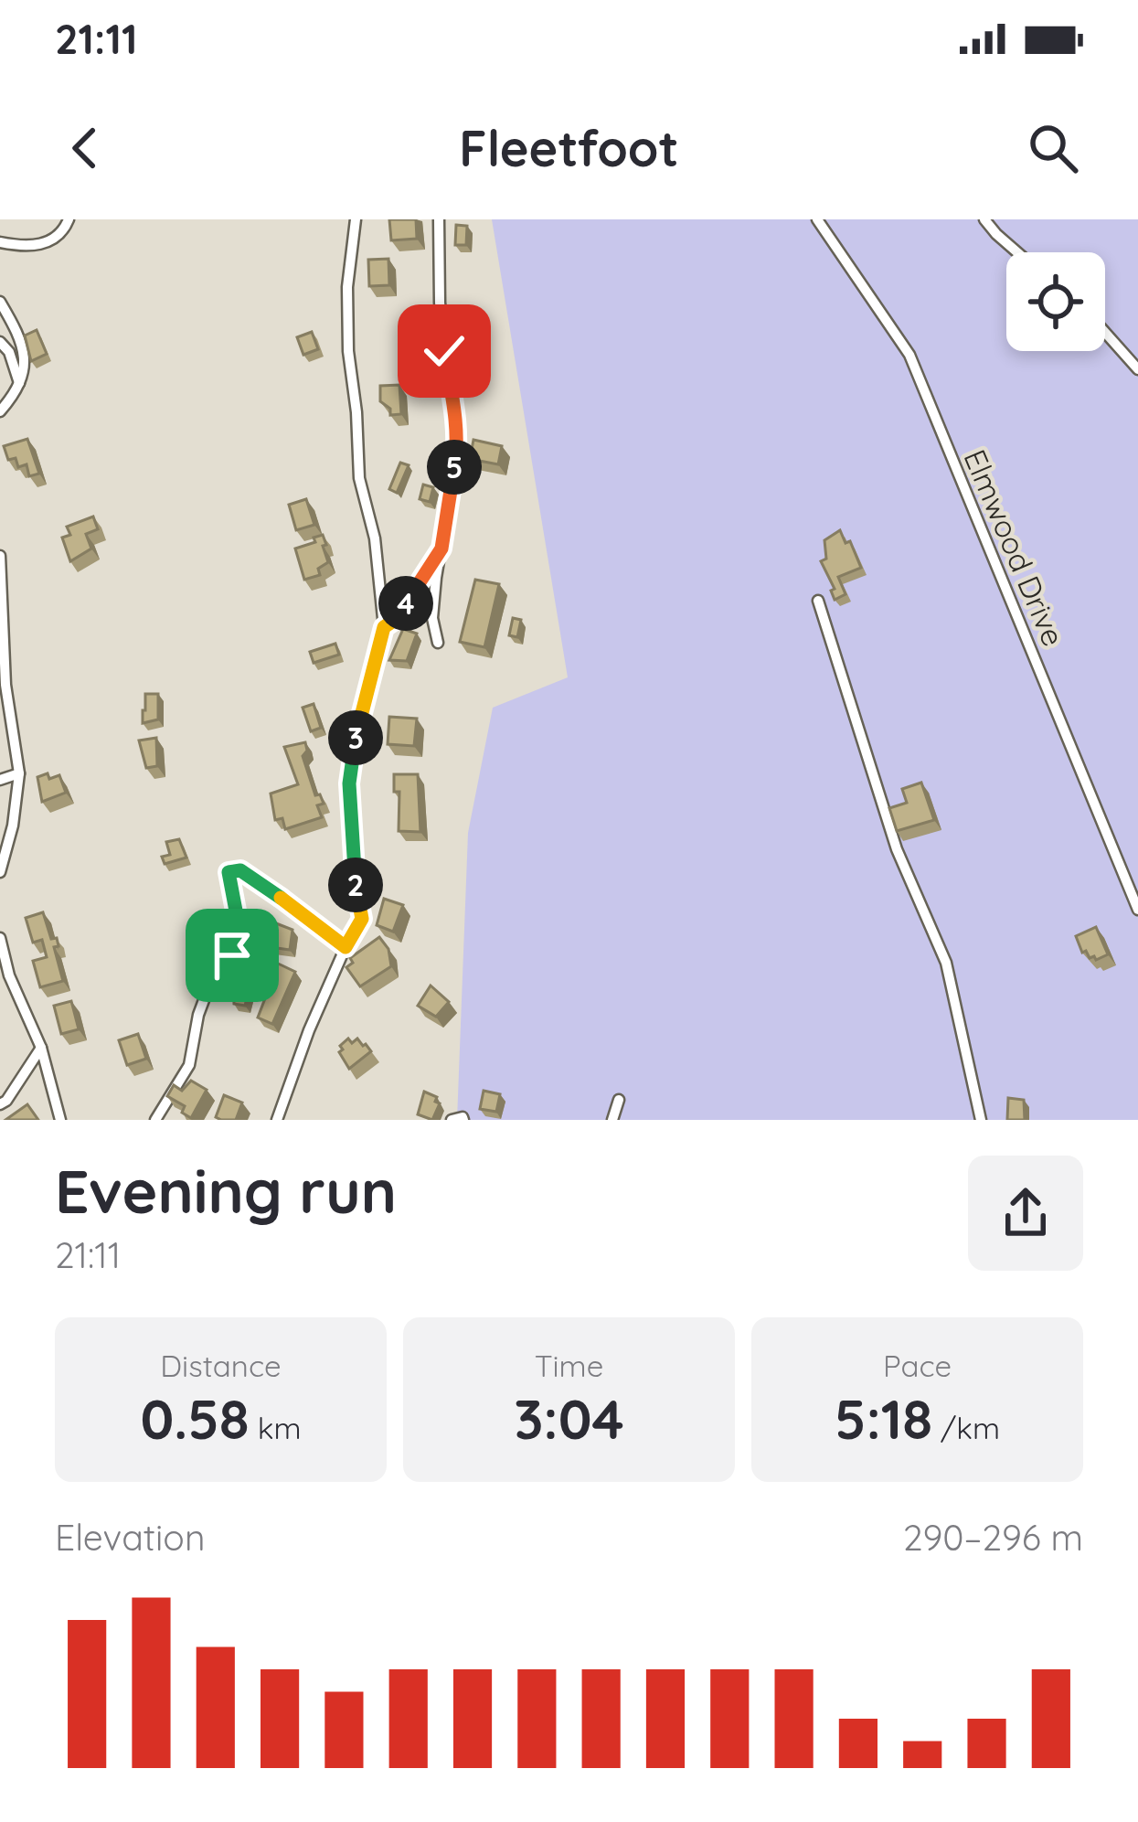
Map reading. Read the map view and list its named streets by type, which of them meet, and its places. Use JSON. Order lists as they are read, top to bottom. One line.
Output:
{"streets":{"street":["Elmwood Drive"]},"page":{"status":"21:11","header":"Fleetfoot","pins":["5","4","3","2"],"heading":["Evening run","21:11"],"stats":[["Distance","0.58 km"],["Time","3:04"],["Pace","5:18 /km"]],"chart":["Elevation","290–296 m"]}}
